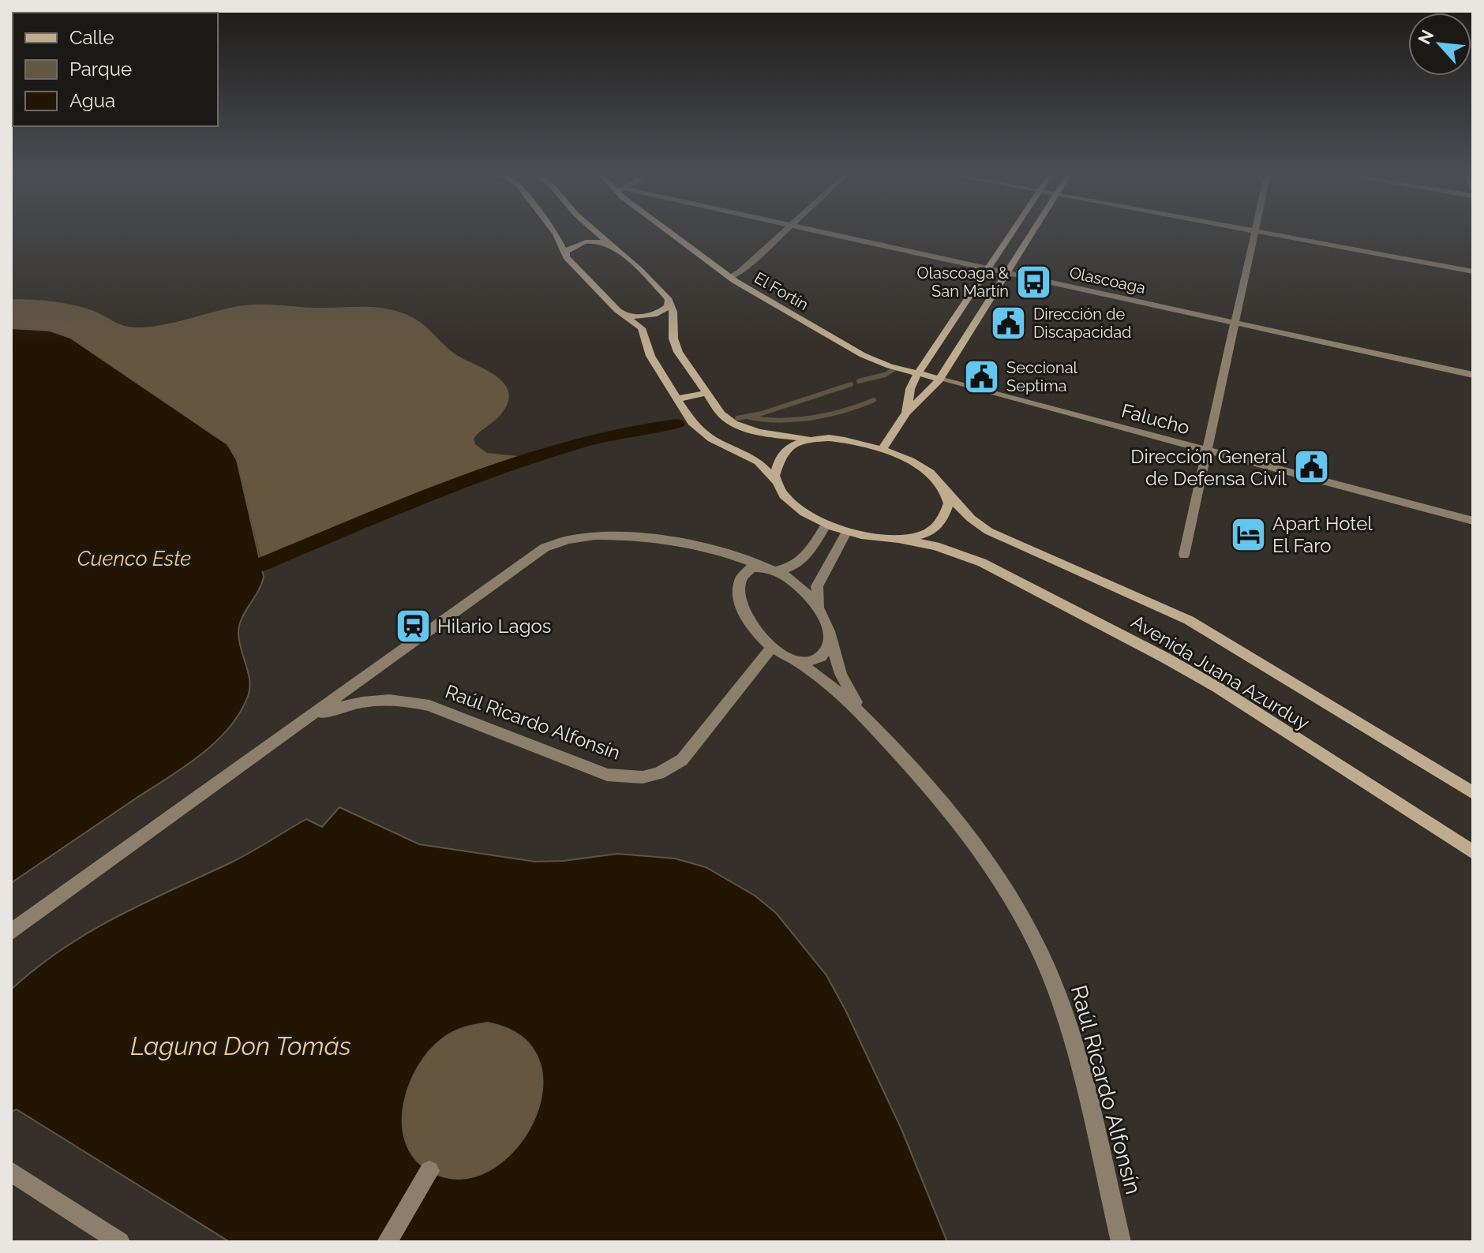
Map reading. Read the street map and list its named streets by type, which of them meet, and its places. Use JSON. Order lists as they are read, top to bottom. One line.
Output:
{"streets":{"main road":["El Fortín","Avenida Juana Azurduy"],"street":["Olascoaga","Falucho","Raúl Ricardo Alfonsín"]},"crossings":[["El Fortín","Falucho"]],"water":["Cuenco Este","Laguna Don Tomás"],"places":{"bus stop":["Olascoaga & San Martín"],"public building":["Dirección de Discapacidad","Seccional Septima","Dirección General de Defensa Civil"],"hotel":["Apart Hotel El Faro"],"station":["Hilario Lagos"]},"legend":["Calle","Parque","Agua"],"north":"top left"}
